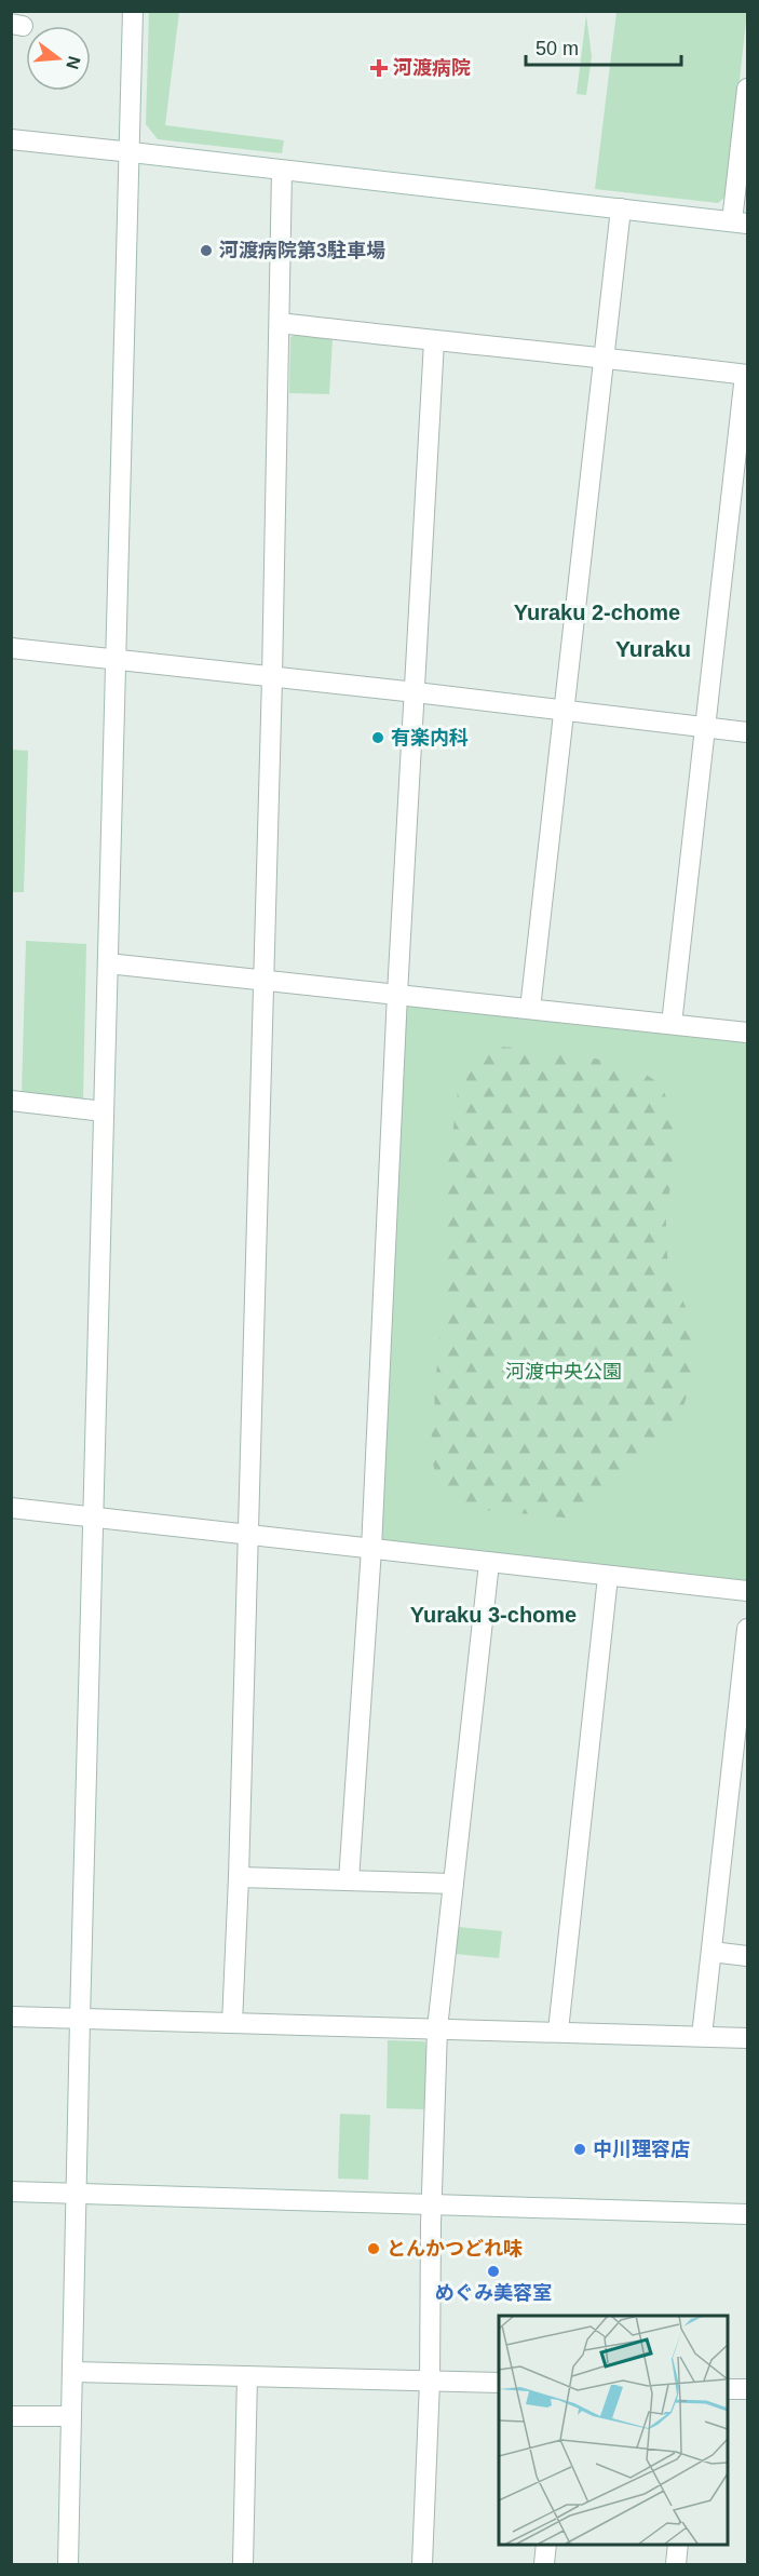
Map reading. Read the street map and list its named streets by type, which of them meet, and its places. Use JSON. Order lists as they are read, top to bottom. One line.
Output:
{"districts":["Yuraku 2-chome","Yuraku","Yuraku 3-chome"],"parks":["河渡中央公園"],"places":{"health":["河渡病院"],"other":["河渡病院第3駐車場","有楽内科","中川理容店","とんかつどれ味","めぐみ美容室"]},"scale_bar":"50 m","north":"right"}
